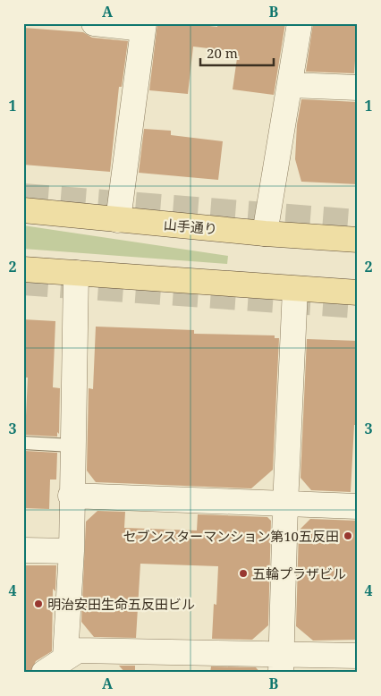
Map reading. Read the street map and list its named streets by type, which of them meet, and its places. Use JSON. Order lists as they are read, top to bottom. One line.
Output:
{"streets":{"main road":["山手通り"]},"places":["セブンスターマンション第10五反田","五輪プラザビル","明治安田生命五反田ビル"],"scale_bar":"20 m","grid":{"columns":["A","B"],"rows":["1","2","3","4"]}}
